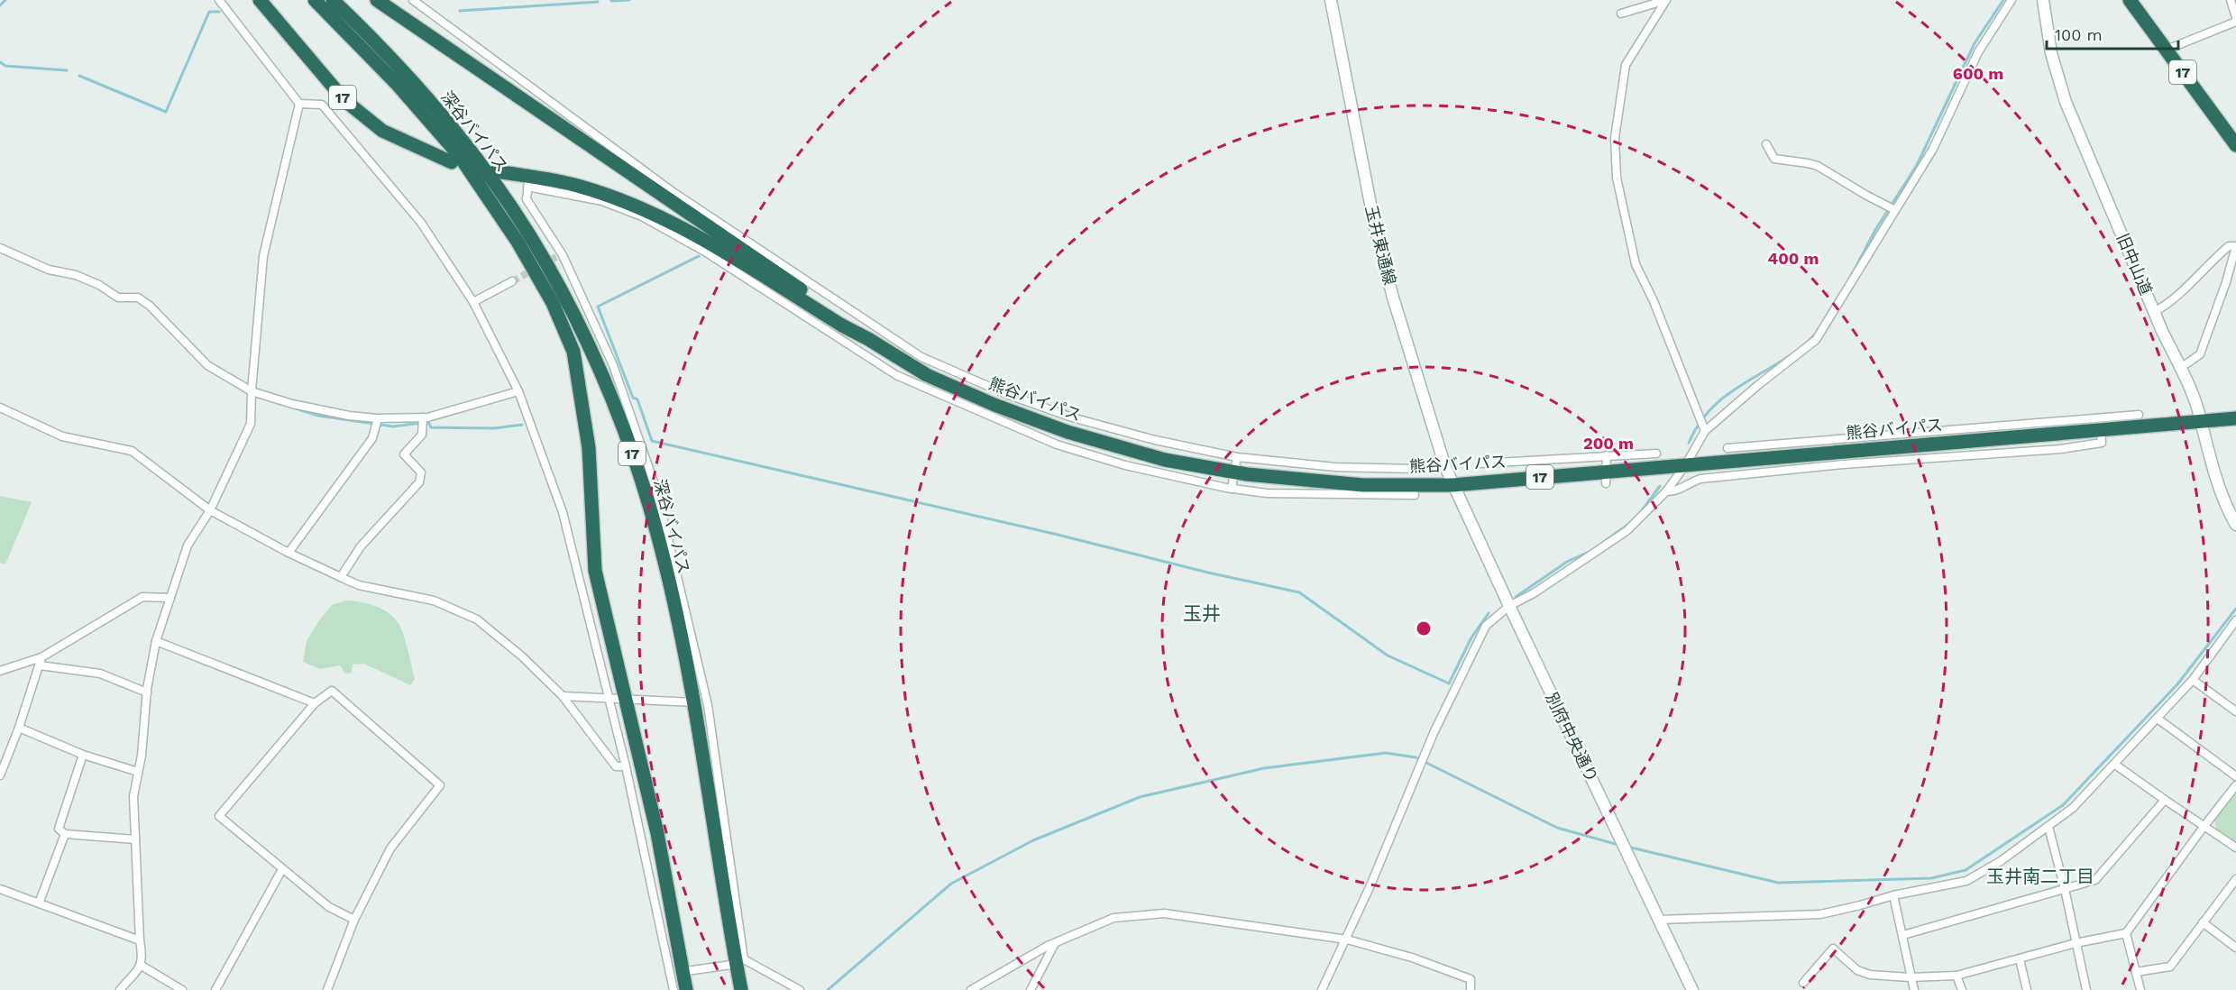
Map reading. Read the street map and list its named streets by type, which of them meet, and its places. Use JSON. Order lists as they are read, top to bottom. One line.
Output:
{"streets":{"highway":["17","深谷バイパス","熊谷バイパス"],"street":["玉井東通線","旧中山道","別府中央通り"]},"crossings":[["17","熊谷バイパス"],["玉井東通線","熊谷バイパス"],["玉井東通線","別府中央通り"],["旧中山道","熊谷バイパス"],["熊谷バイパス","別府中央通り"]],"districts":["玉井","玉井南二丁目"],"scale_bar":"100 m","rings":["600 m","400 m","200 m"]}
